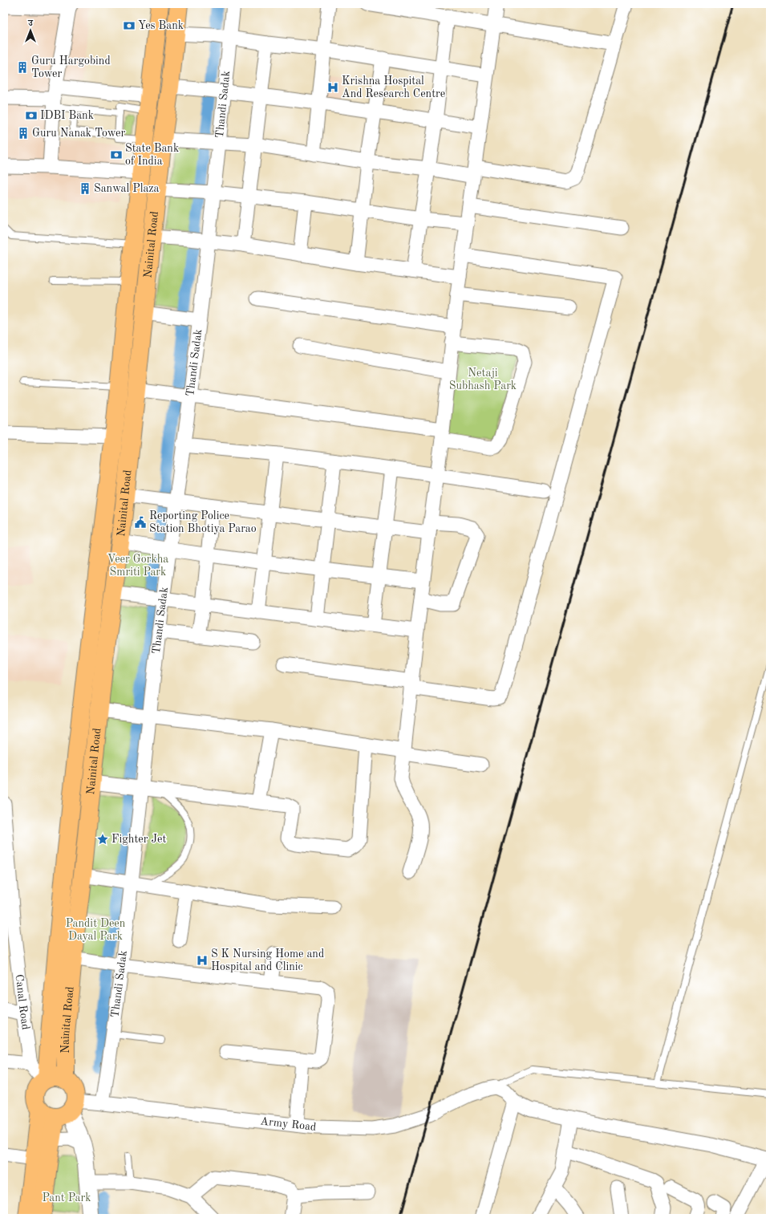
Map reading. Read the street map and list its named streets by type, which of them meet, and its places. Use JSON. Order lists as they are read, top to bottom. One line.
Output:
{"streets":{"highway":["Nainital Road"],"street":["Thandi Sadak","Canal Road","Army Road"]},"crossings":[["Thandi Sadak","Army Road"],["Nainital Road","Canal Road"],["Nainital Road","Army Road"],["Canal Road","Army Road"]],"parks":["Netaji Subhash Park","Veer Gorkha Smriti Park","Pandit Deen Dayal Park","Pant Park"],"places":{"bank":["Yes Bank","IDBI Bank","State Bank of India"],"building":["Guru Hargobind Tower","Guru Nanak Tower","Sanwal Plaza"],"hospital":["Krishna Hospital And Research Centre","S K Nursing Home and Hospital and Clinic"],"public building":["Reporting Police Station Bhotiya Parao"],"place":["Fighter Jet"]},"north":"top"}
